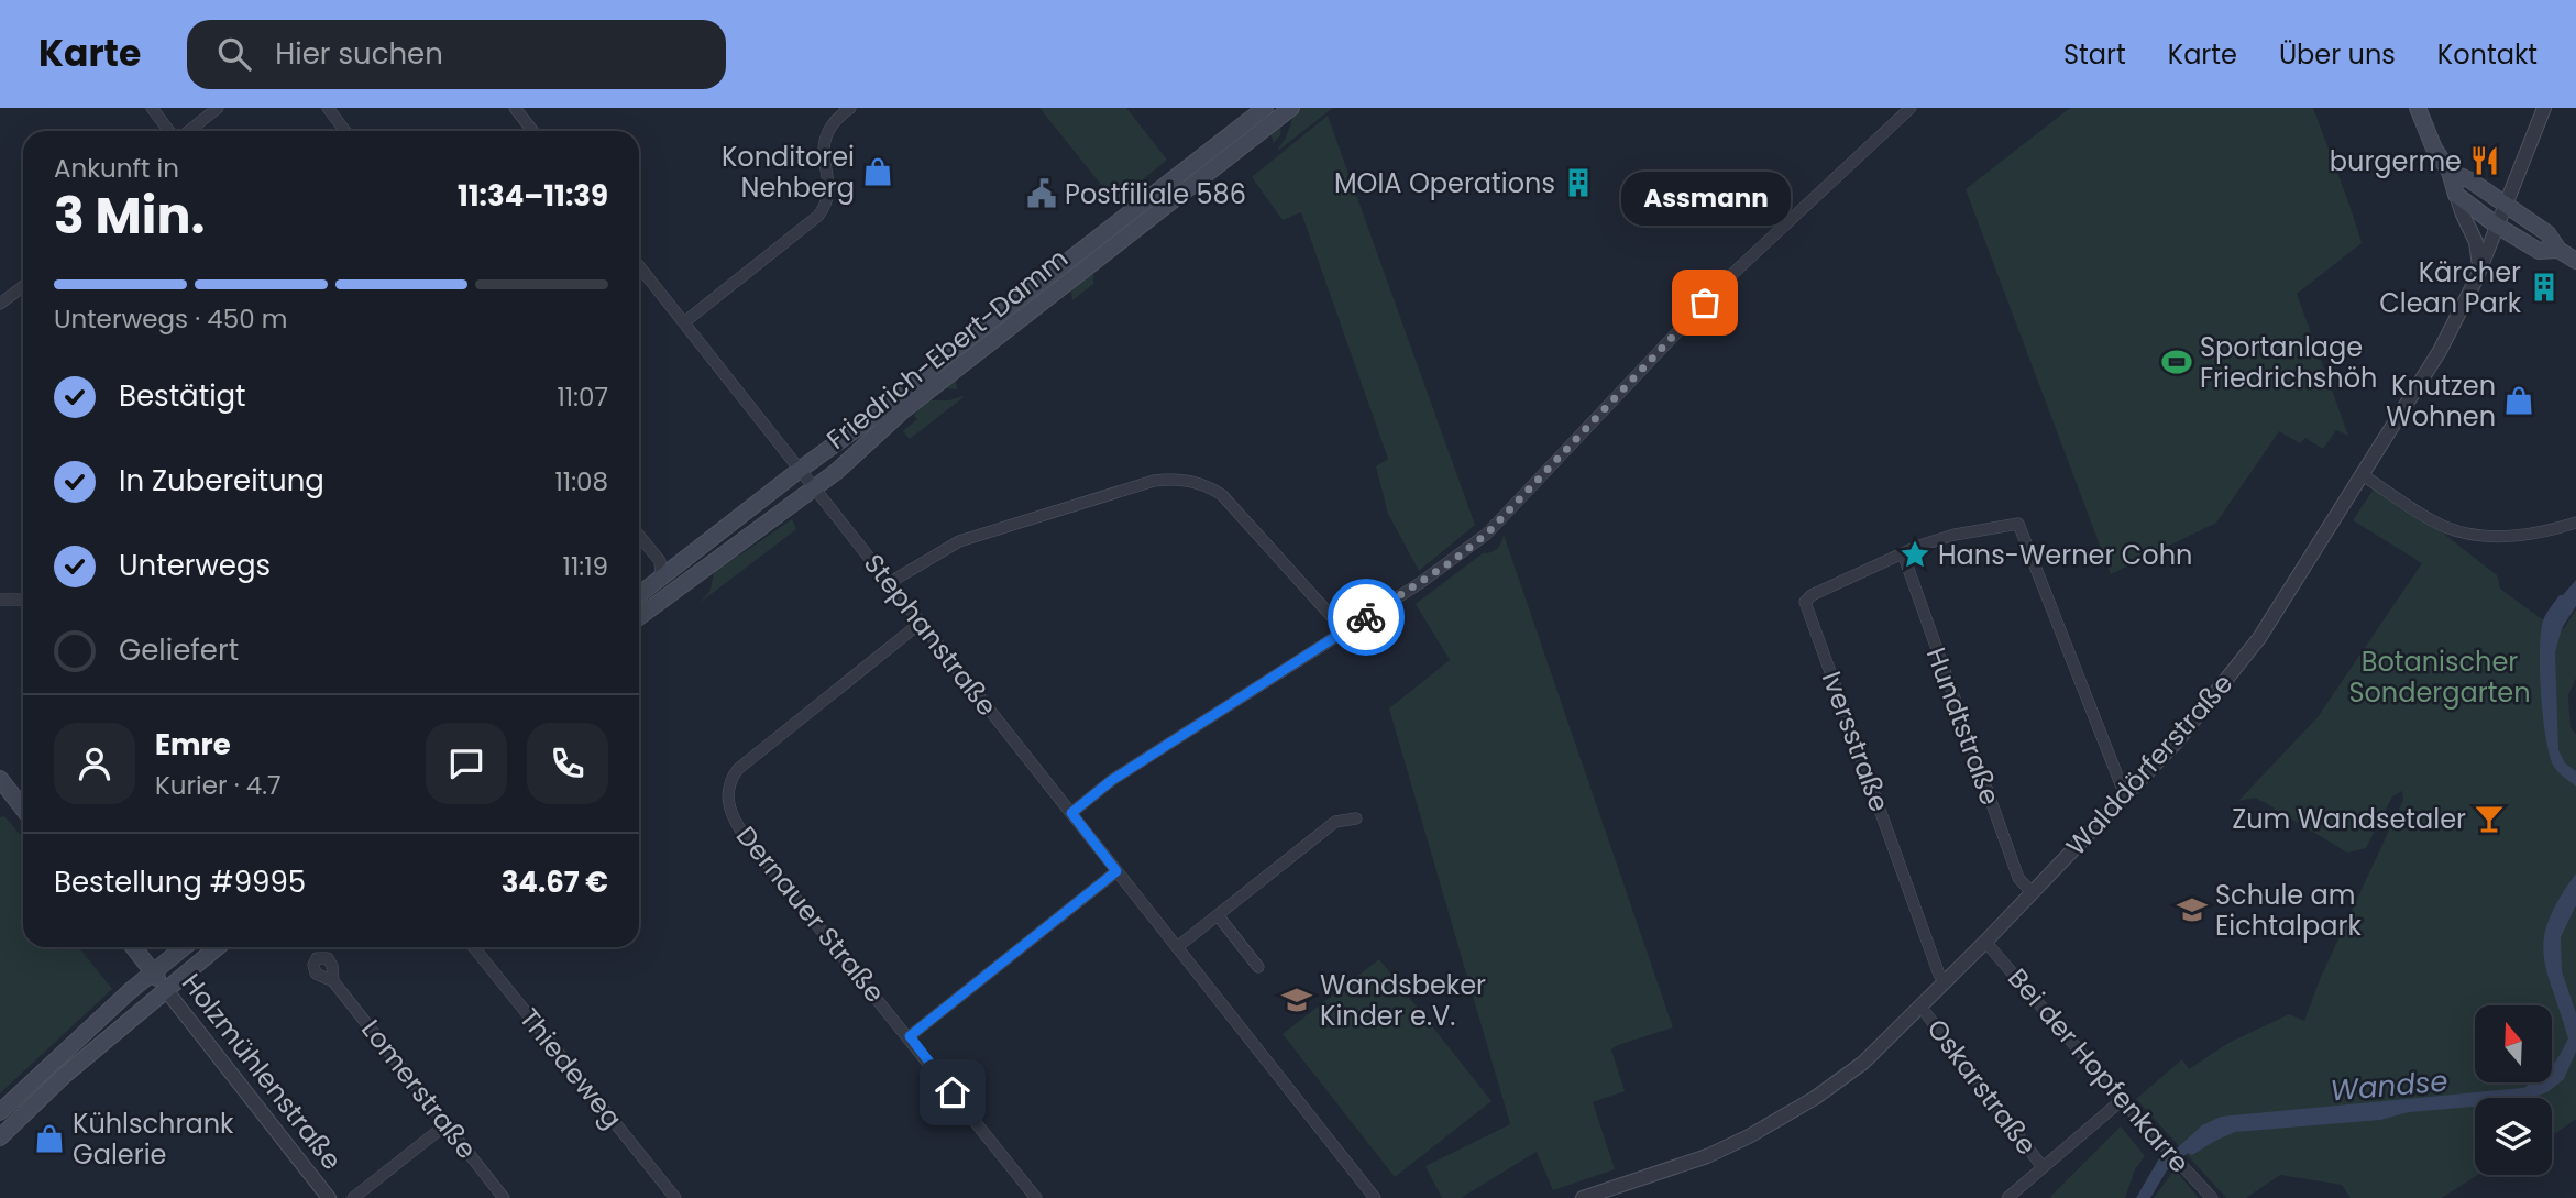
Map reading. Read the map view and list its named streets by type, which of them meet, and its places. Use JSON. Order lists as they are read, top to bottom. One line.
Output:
{"streets":{"main road":["Friedrich-Ebert-Damm","Holzmühlenstraße"],"street":["Stephanstraße","Hundtstraße","Iversstraße","Walddörferstraße","Dernauer Straße","Thiedeweg","Bei der Hopfenkarre","Oskarstraße","Lomerstraße"]},"crossings":[["Friedrich-Ebert-Damm","Stephanstraße"],["Stephanstraße","Dernauer Straße"],["Hundtstraße","Iversstraße"],["Hundtstraße","Walddörferstraße"],["Iversstraße","Walddörferstraße"],["Walddörferstraße","Bei der Hopfenkarre"],["Walddörferstraße","Oskarstraße"],["Bei der Hopfenkarre","Oskarstraße"]],"water":["Wandse"],"parks":["Botanischer Sondergarten"],"places":{"restaurant":["burgerme"],"shop":["Konditorei Nehberg","Knutzen Wohnen","Kühlschrank Galerie"],"building":["MOIA Operations","Kärcher Clean Park"],"public building":["Postfiliale 586"],"other":["Assmann"],"sports":["Sportanlage Friedrichshöh"],"place":["Hans-Werner Cohn"],"bar":["Zum Wandsetaler"],"school or university":["Schule am Eichtalpark","Wandsbeker Kinder e.V."]},"north":"top","page":{"header":"Karte","search":"Hier suchen","nav":["Start","Karte","Über uns","Kontakt"],"heading":["3 Min.","Ankunft in","11:34–11:39"],"panel":["Emre","Kurier · 4.7","Bestellung #9995","34.67 €"],"bubble":"Assmann","bar":"Unterwegs · 450 m","list":[["Bestätigt","11:07"],["In Zubereitung","11:08"],["Unterwegs","11:19"],"Geliefert"]}}
